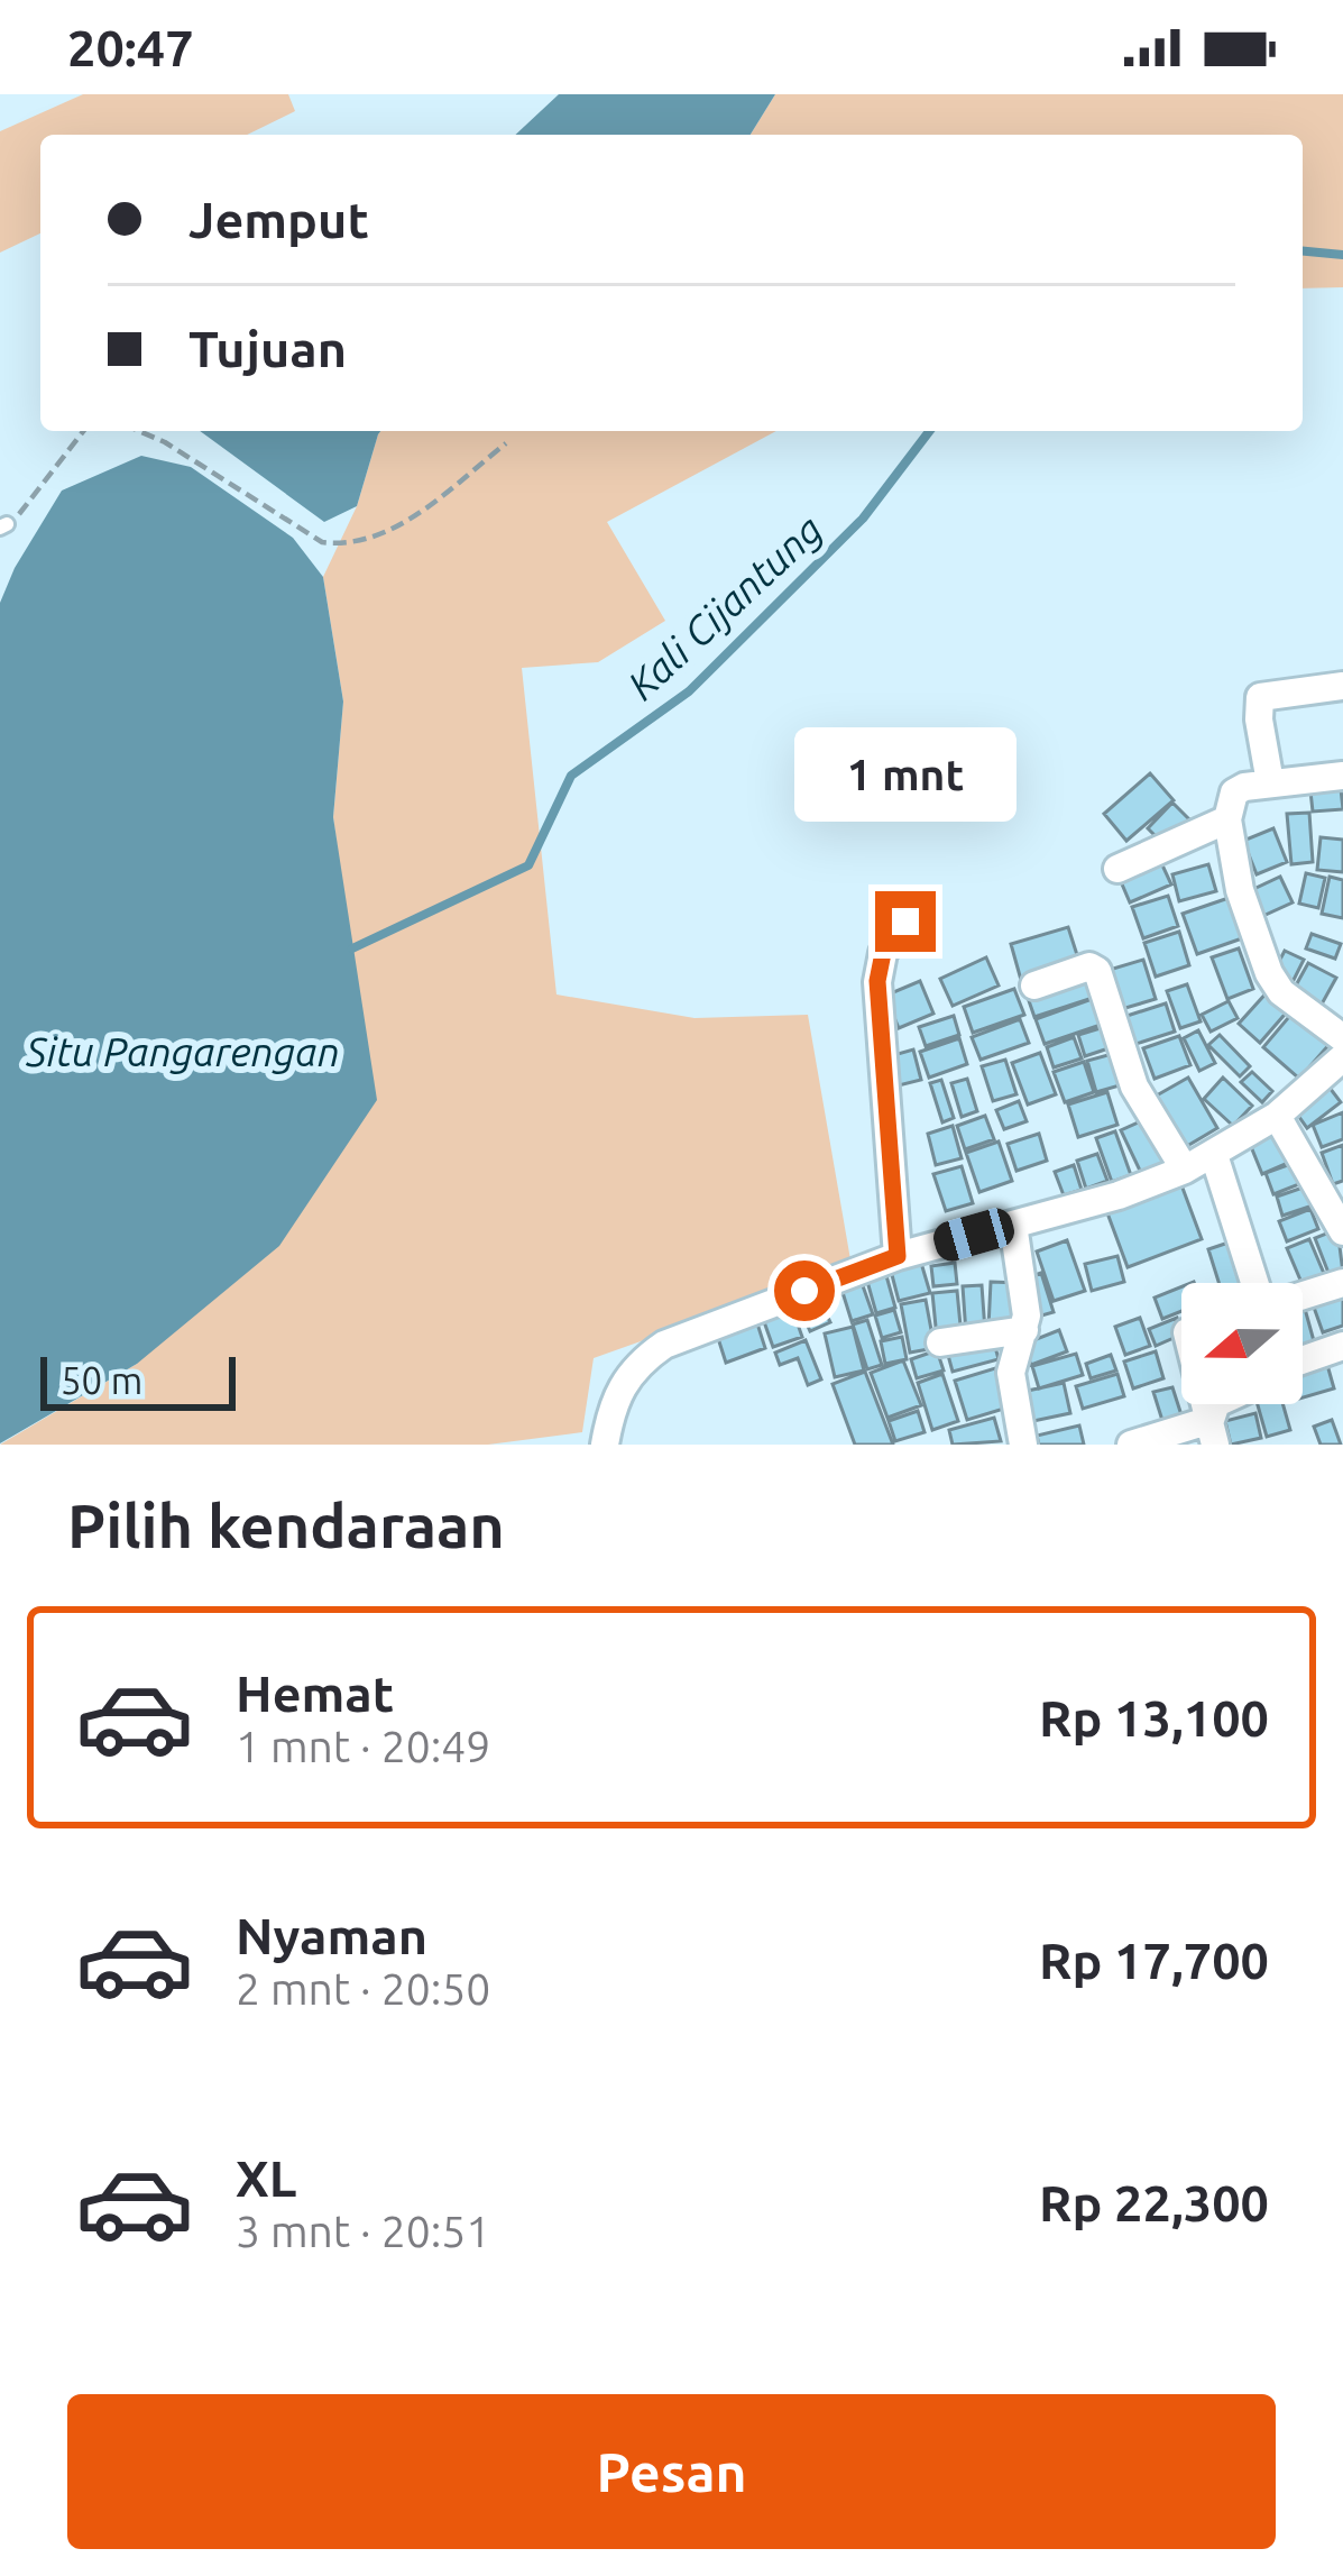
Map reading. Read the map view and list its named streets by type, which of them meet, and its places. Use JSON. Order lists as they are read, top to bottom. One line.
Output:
{"water":["Kali Cijantung","Situ Pangarengan"],"scale_bar":"50 m","north":"left","page":{"status":"20:47","banner":["Jemput","Tujuan"],"bubble":"1 mnt","scale":"50 m","heading":"Pilih kendaraan","list":[{"name":"Hemat","note":"1 mnt · 20:49","value":"Rp 13,100"},{"name":"Nyaman","note":"2 mnt · 20:50","value":"Rp 17,700"},{"name":"XL","note":"3 mnt · 20:51","value":"Rp 22,300"}],"buttons":"Pesan"}}
